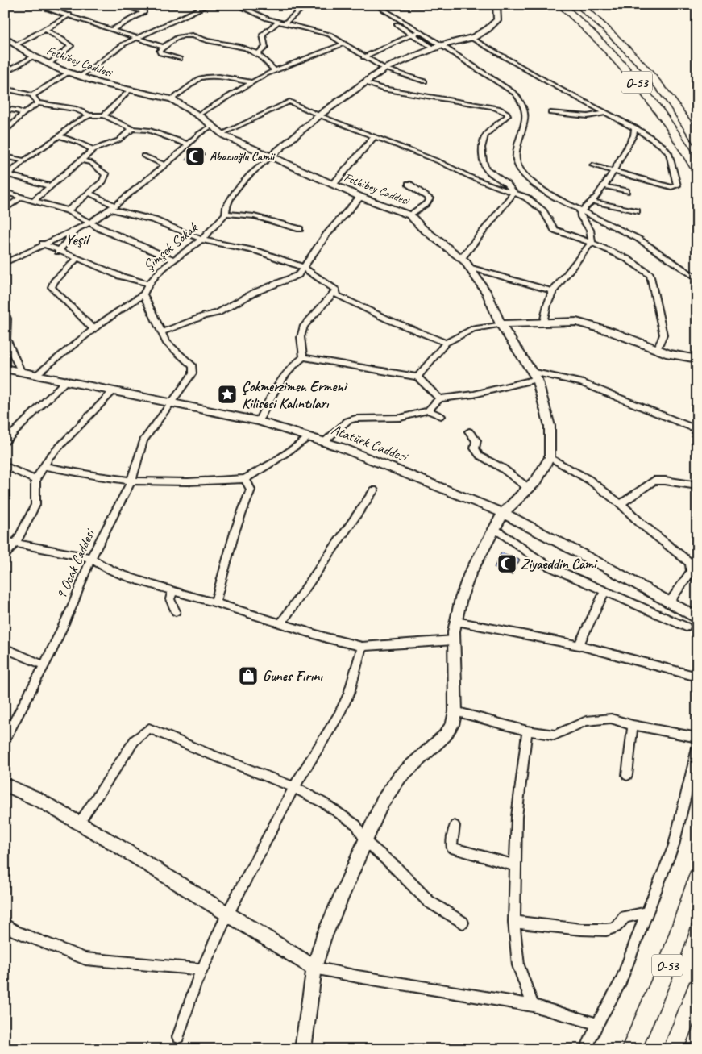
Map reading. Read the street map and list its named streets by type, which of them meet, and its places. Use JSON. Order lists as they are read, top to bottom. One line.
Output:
{"streets":{"highway":["O-53"],"street":["Fethibey Caddesi","Şimşek Sokak","Atatürk Caddesi","9 Ocak Caddesi"]},"crossings":[["Fethibey Caddesi","Atatürk Caddesi"],["Atatürk Caddesi","9 Ocak Caddesi"]],"districts":["Yeşil"],"places":{"mosque":["Abacıoğlu Camii","Ziyaeddin Cami"],"place":["Çokmerzimen Ermeni Kilisesi Kalıntıları"],"shop":["Gunes Fırını"]}}
